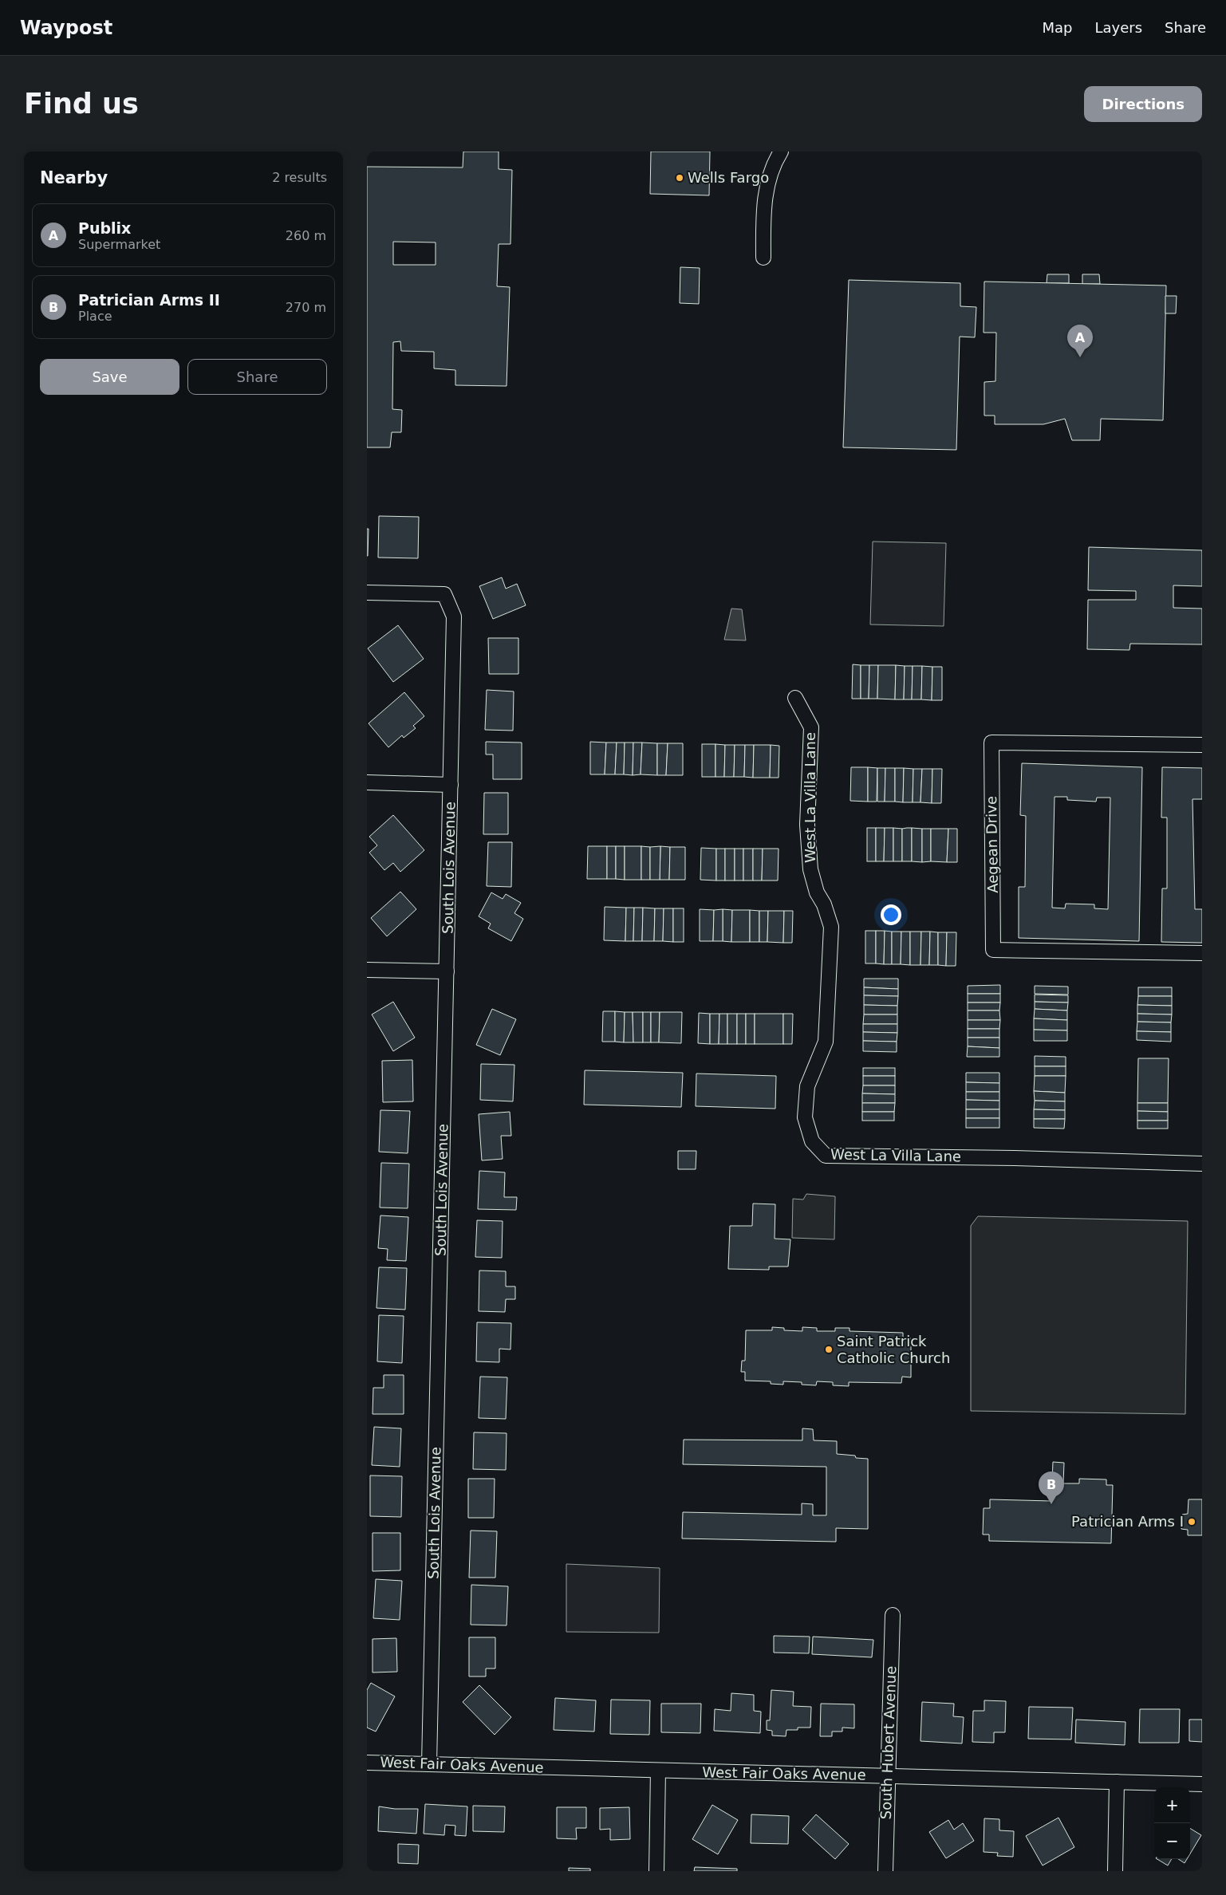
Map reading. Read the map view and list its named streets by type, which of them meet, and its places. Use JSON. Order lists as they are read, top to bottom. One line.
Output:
{"streets":{"street":["West La Villa Lane","Aegean Drive","South Lois Avenue","South Hubert Avenue","West Fair Oaks Avenue"]},"crossings":[["South Lois Avenue","West Fair Oaks Avenue"],["South Hubert Avenue","West Fair Oaks Avenue"]],"places":["Wells Fargo","Saint Patrick Catholic Church","Patrician Arms I"],"page":{"header":"Waypost","nav":["Map","Layers","Share"],"buttons":["Directions",["Save","Share"]],"title":"Find us","heading":["Nearby","2 results"],"list":[{"mark":"A","name":"Publix","note":"Supermarket","value":"260 m"},{"mark":"B","name":"Patrician Arms II","note":"Place","value":"270 m"}],"pins":["A","B"],"map_buttons":["+","−"]}}
